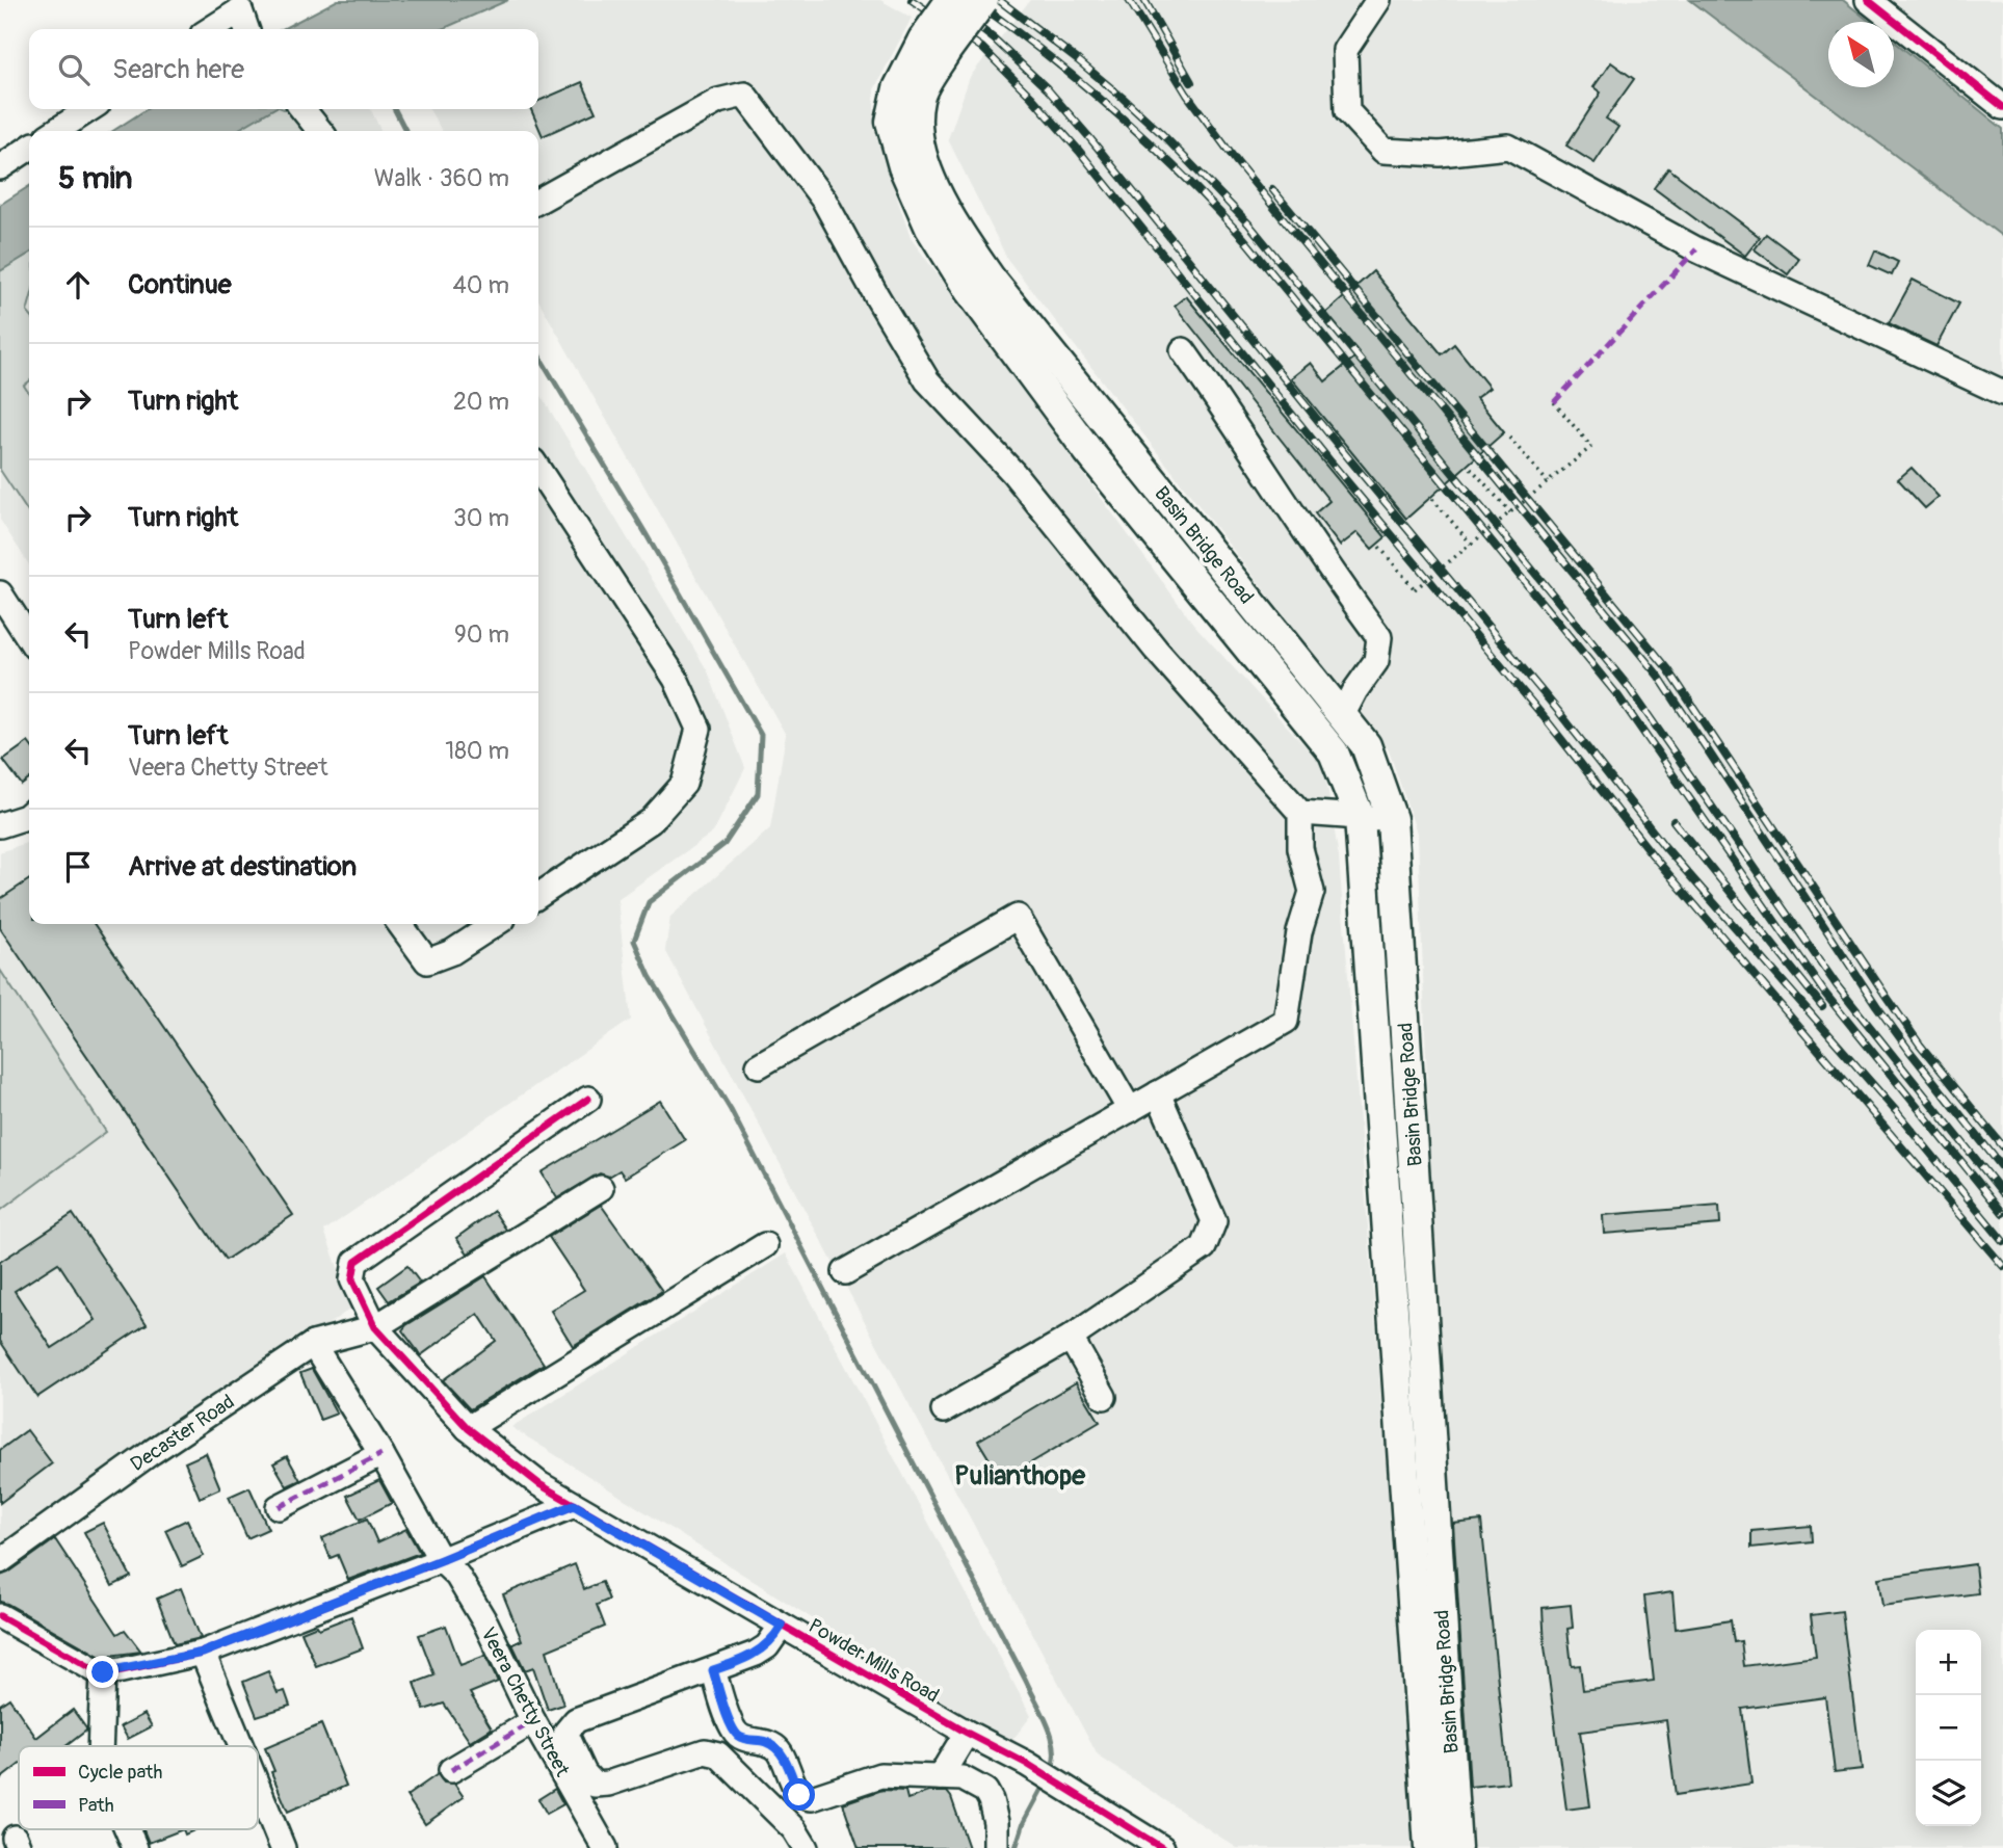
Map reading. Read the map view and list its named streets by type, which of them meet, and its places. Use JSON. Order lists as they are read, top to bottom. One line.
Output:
{"streets":{"main road":["Basin Bridge Road"],"street":["Decaster Road","Powder Mills Road","Veera Chetty Street"]},"crossings":[["Decaster Road","Powder Mills Road"],["Decaster Road","Veera Chetty Street"]],"districts":["Pulianthope"],"legend":["Cycle path","Path"],"north":"top left","page":{"search":"Search here","heading":["5 min","Walk · 360 m"],"list":[["Continue","40 m"],["Turn right","20 m"],["Turn right","30 m"],["Turn left","Powder Mills Road","90 m"],["Turn left","Veera Chetty Street","180 m"],"Arrive at destination"],"map_buttons":["+","−"]}}
